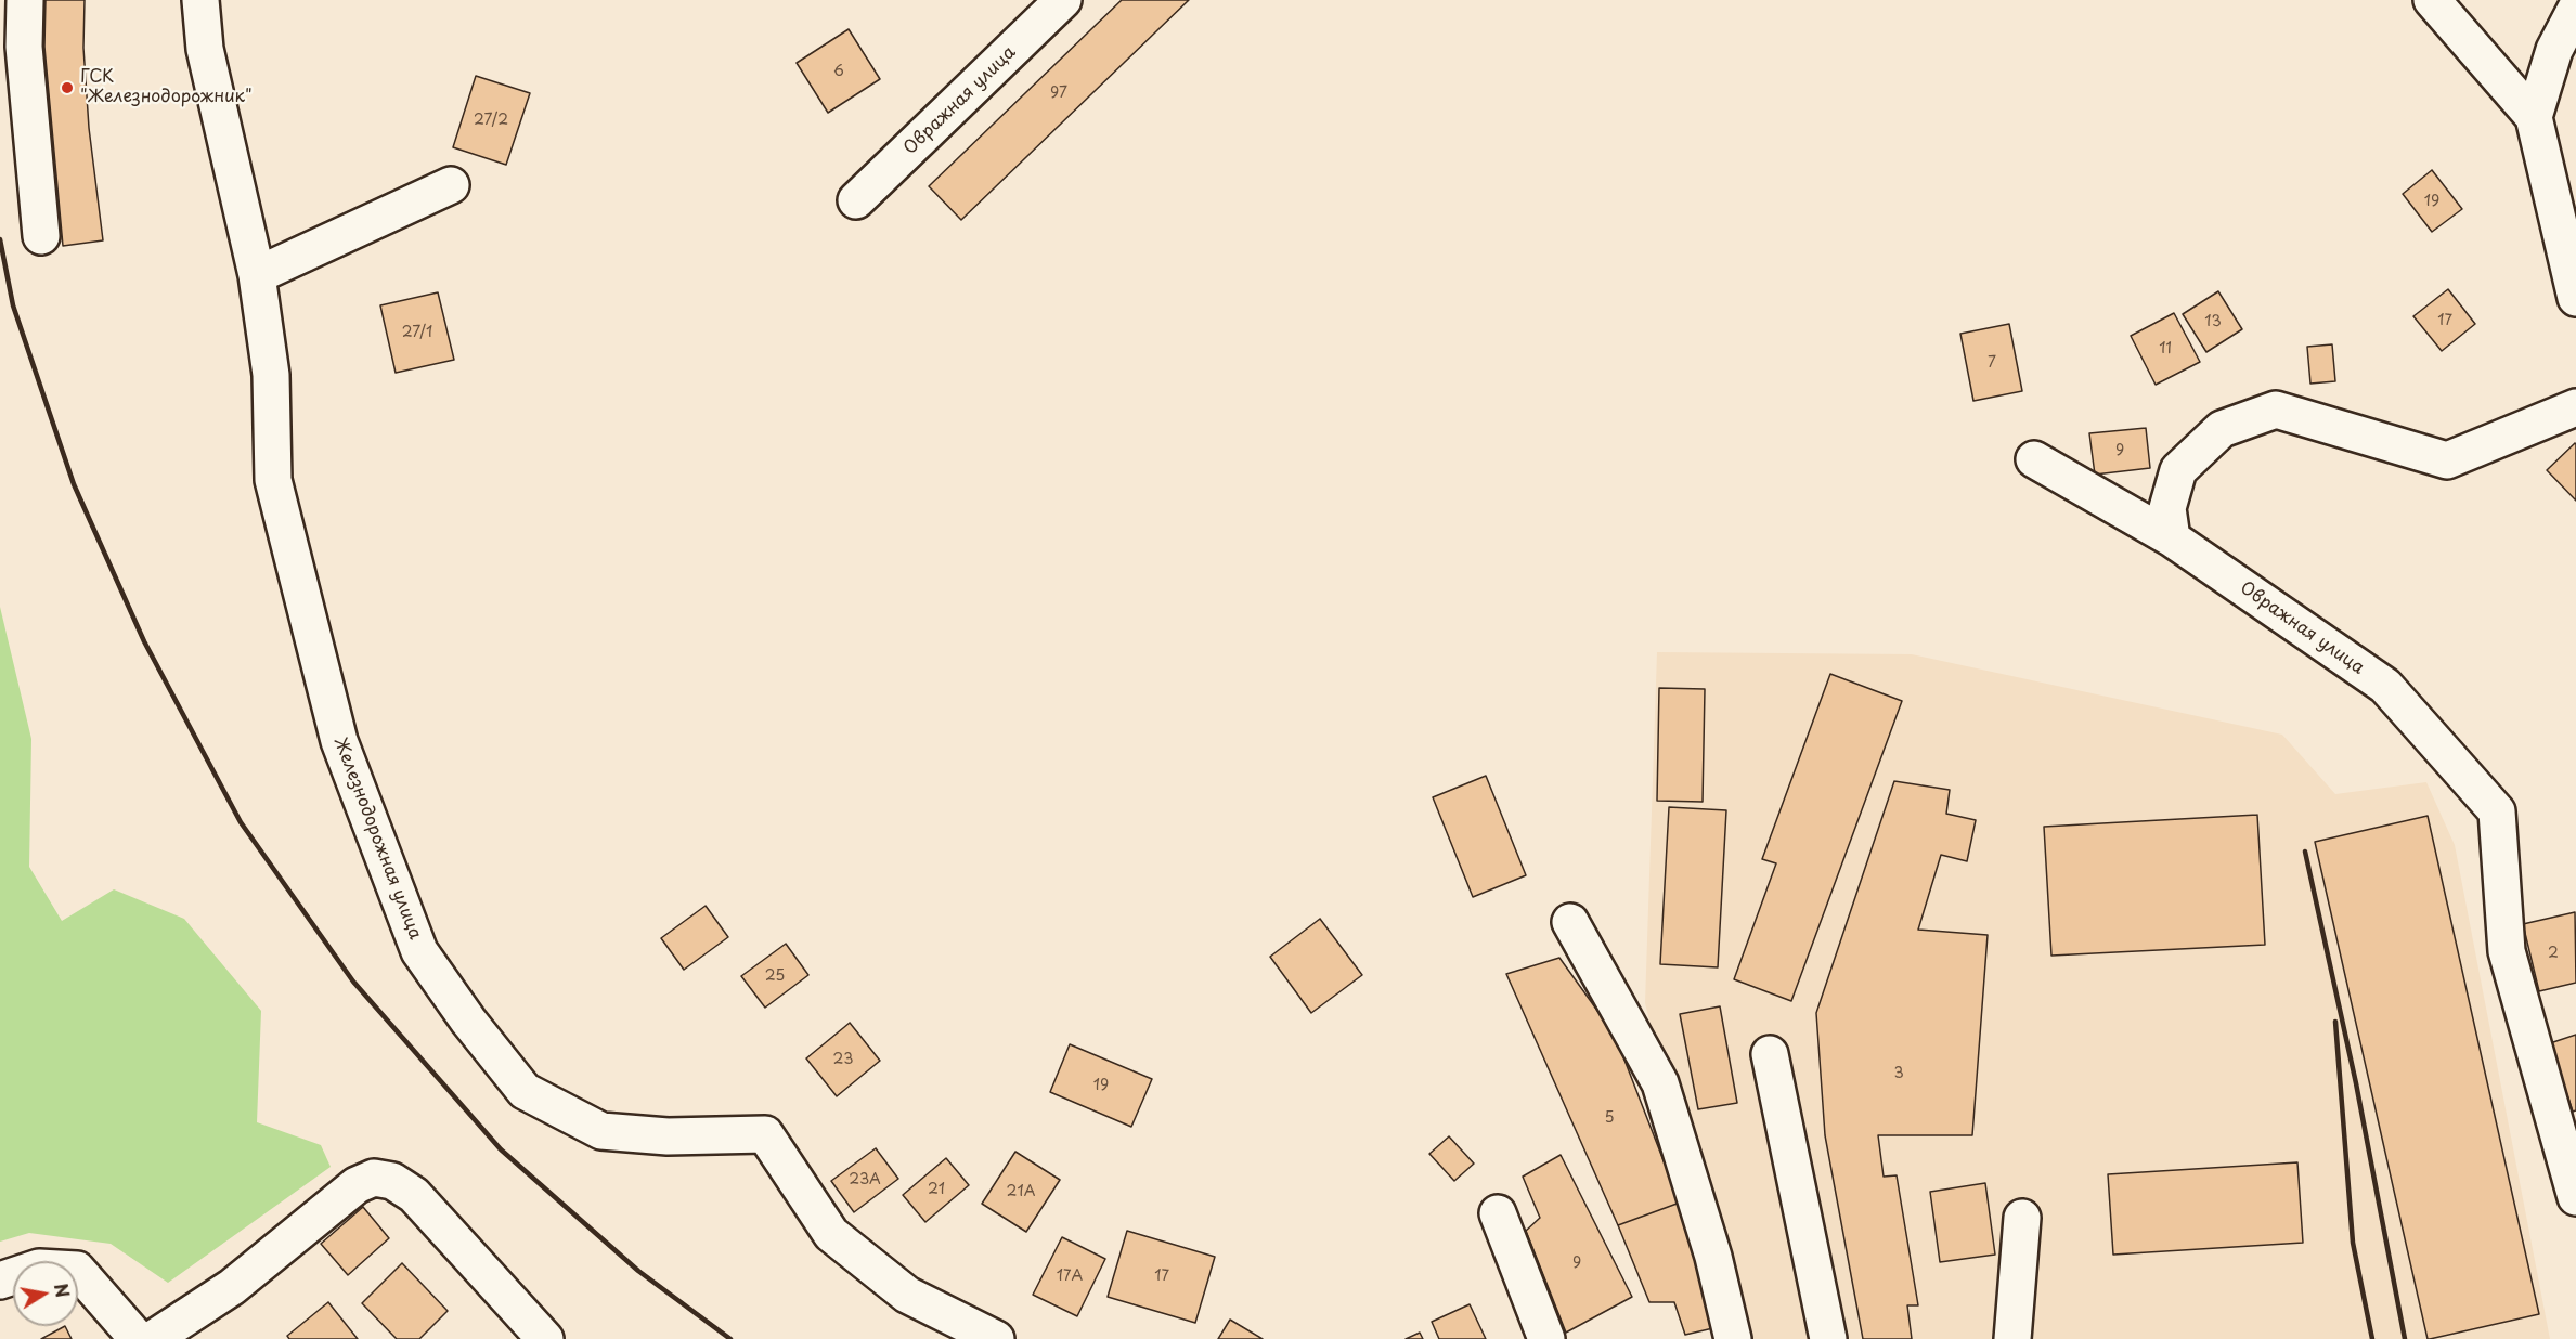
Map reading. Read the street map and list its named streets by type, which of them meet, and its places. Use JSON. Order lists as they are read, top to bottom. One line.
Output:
{"streets":{"street":["Овражная улица","Железнодорожная улица"]},"places":["ГСК \"Железнодорожник\""],"house_numbers":["6","97","27/2","19","17","13","27/1","11","7","9","2","25","23","3","19","5","23А","21","21А","9","17А","17"],"north":"right"}
